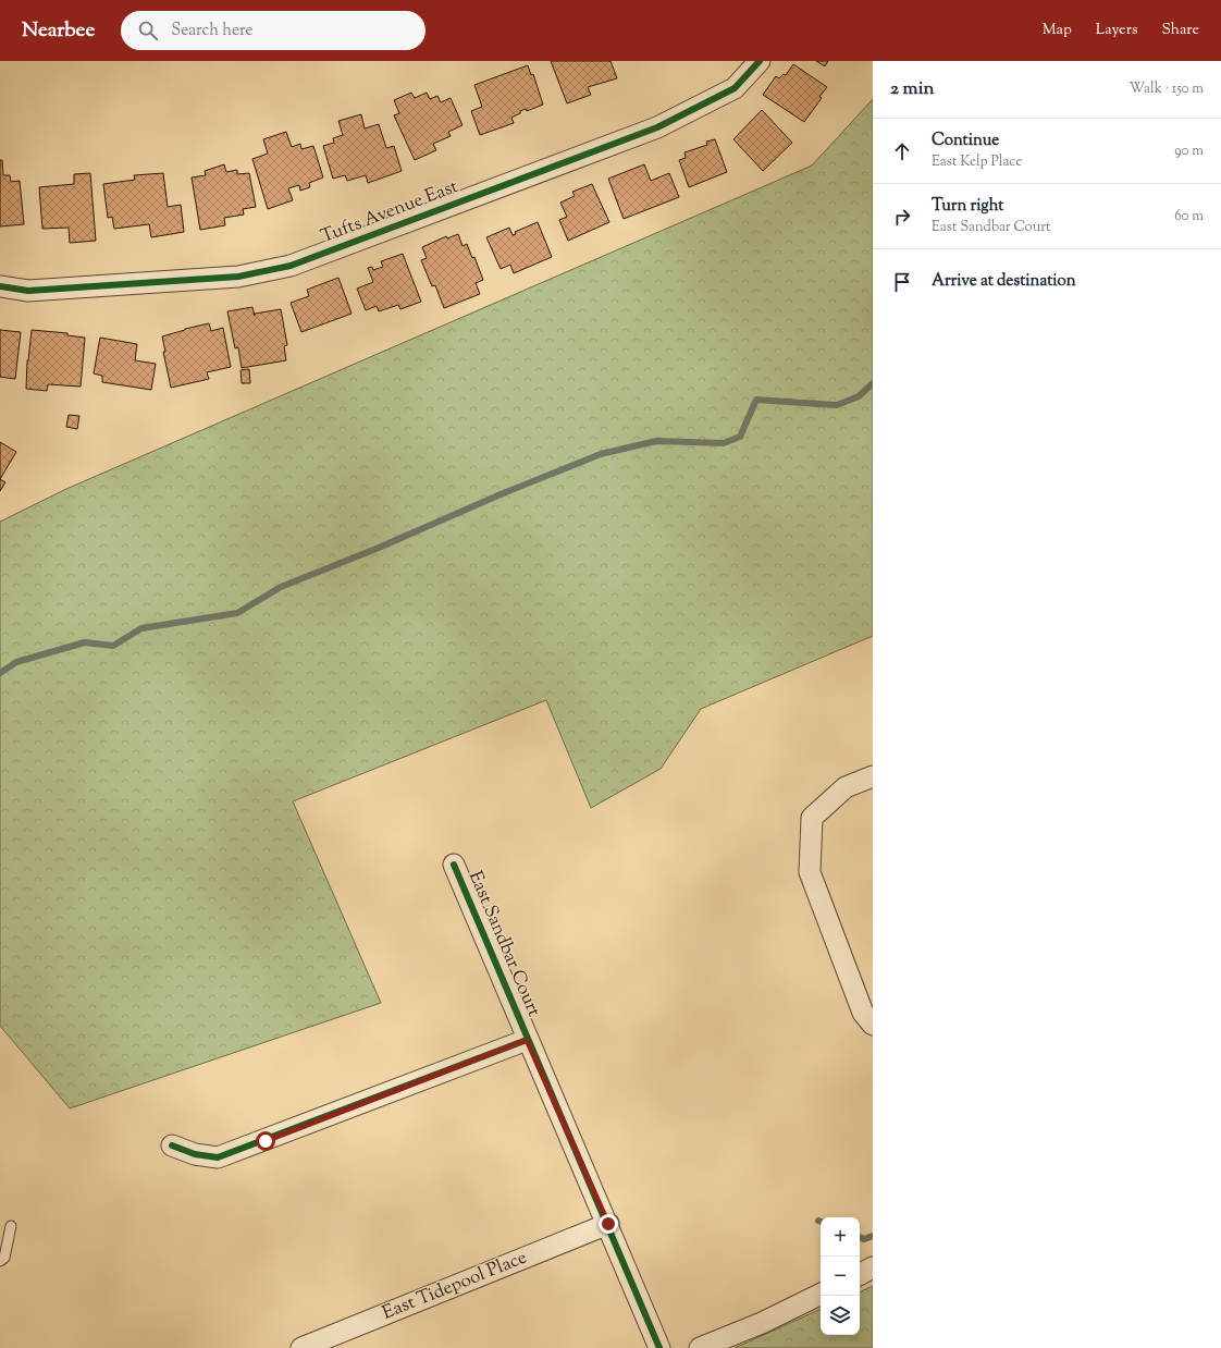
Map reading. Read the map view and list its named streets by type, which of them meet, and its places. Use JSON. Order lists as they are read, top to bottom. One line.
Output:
{"streets":{"street":["Tufts Avenue East","East Sandbar Court","East Tidepool Place"]},"crossings":[["East Sandbar Court","East Tidepool Place"]],"page":{"header":"Nearbee","search":"Search here","nav":["Map","Layers","Share"],"heading":["2 min","Walk · 150 m"],"list":[["Continue","East Kelp Place","90 m"],["Turn right","East Sandbar Court","60 m"],"Arrive at destination"],"map_buttons":["+","−"]}}
